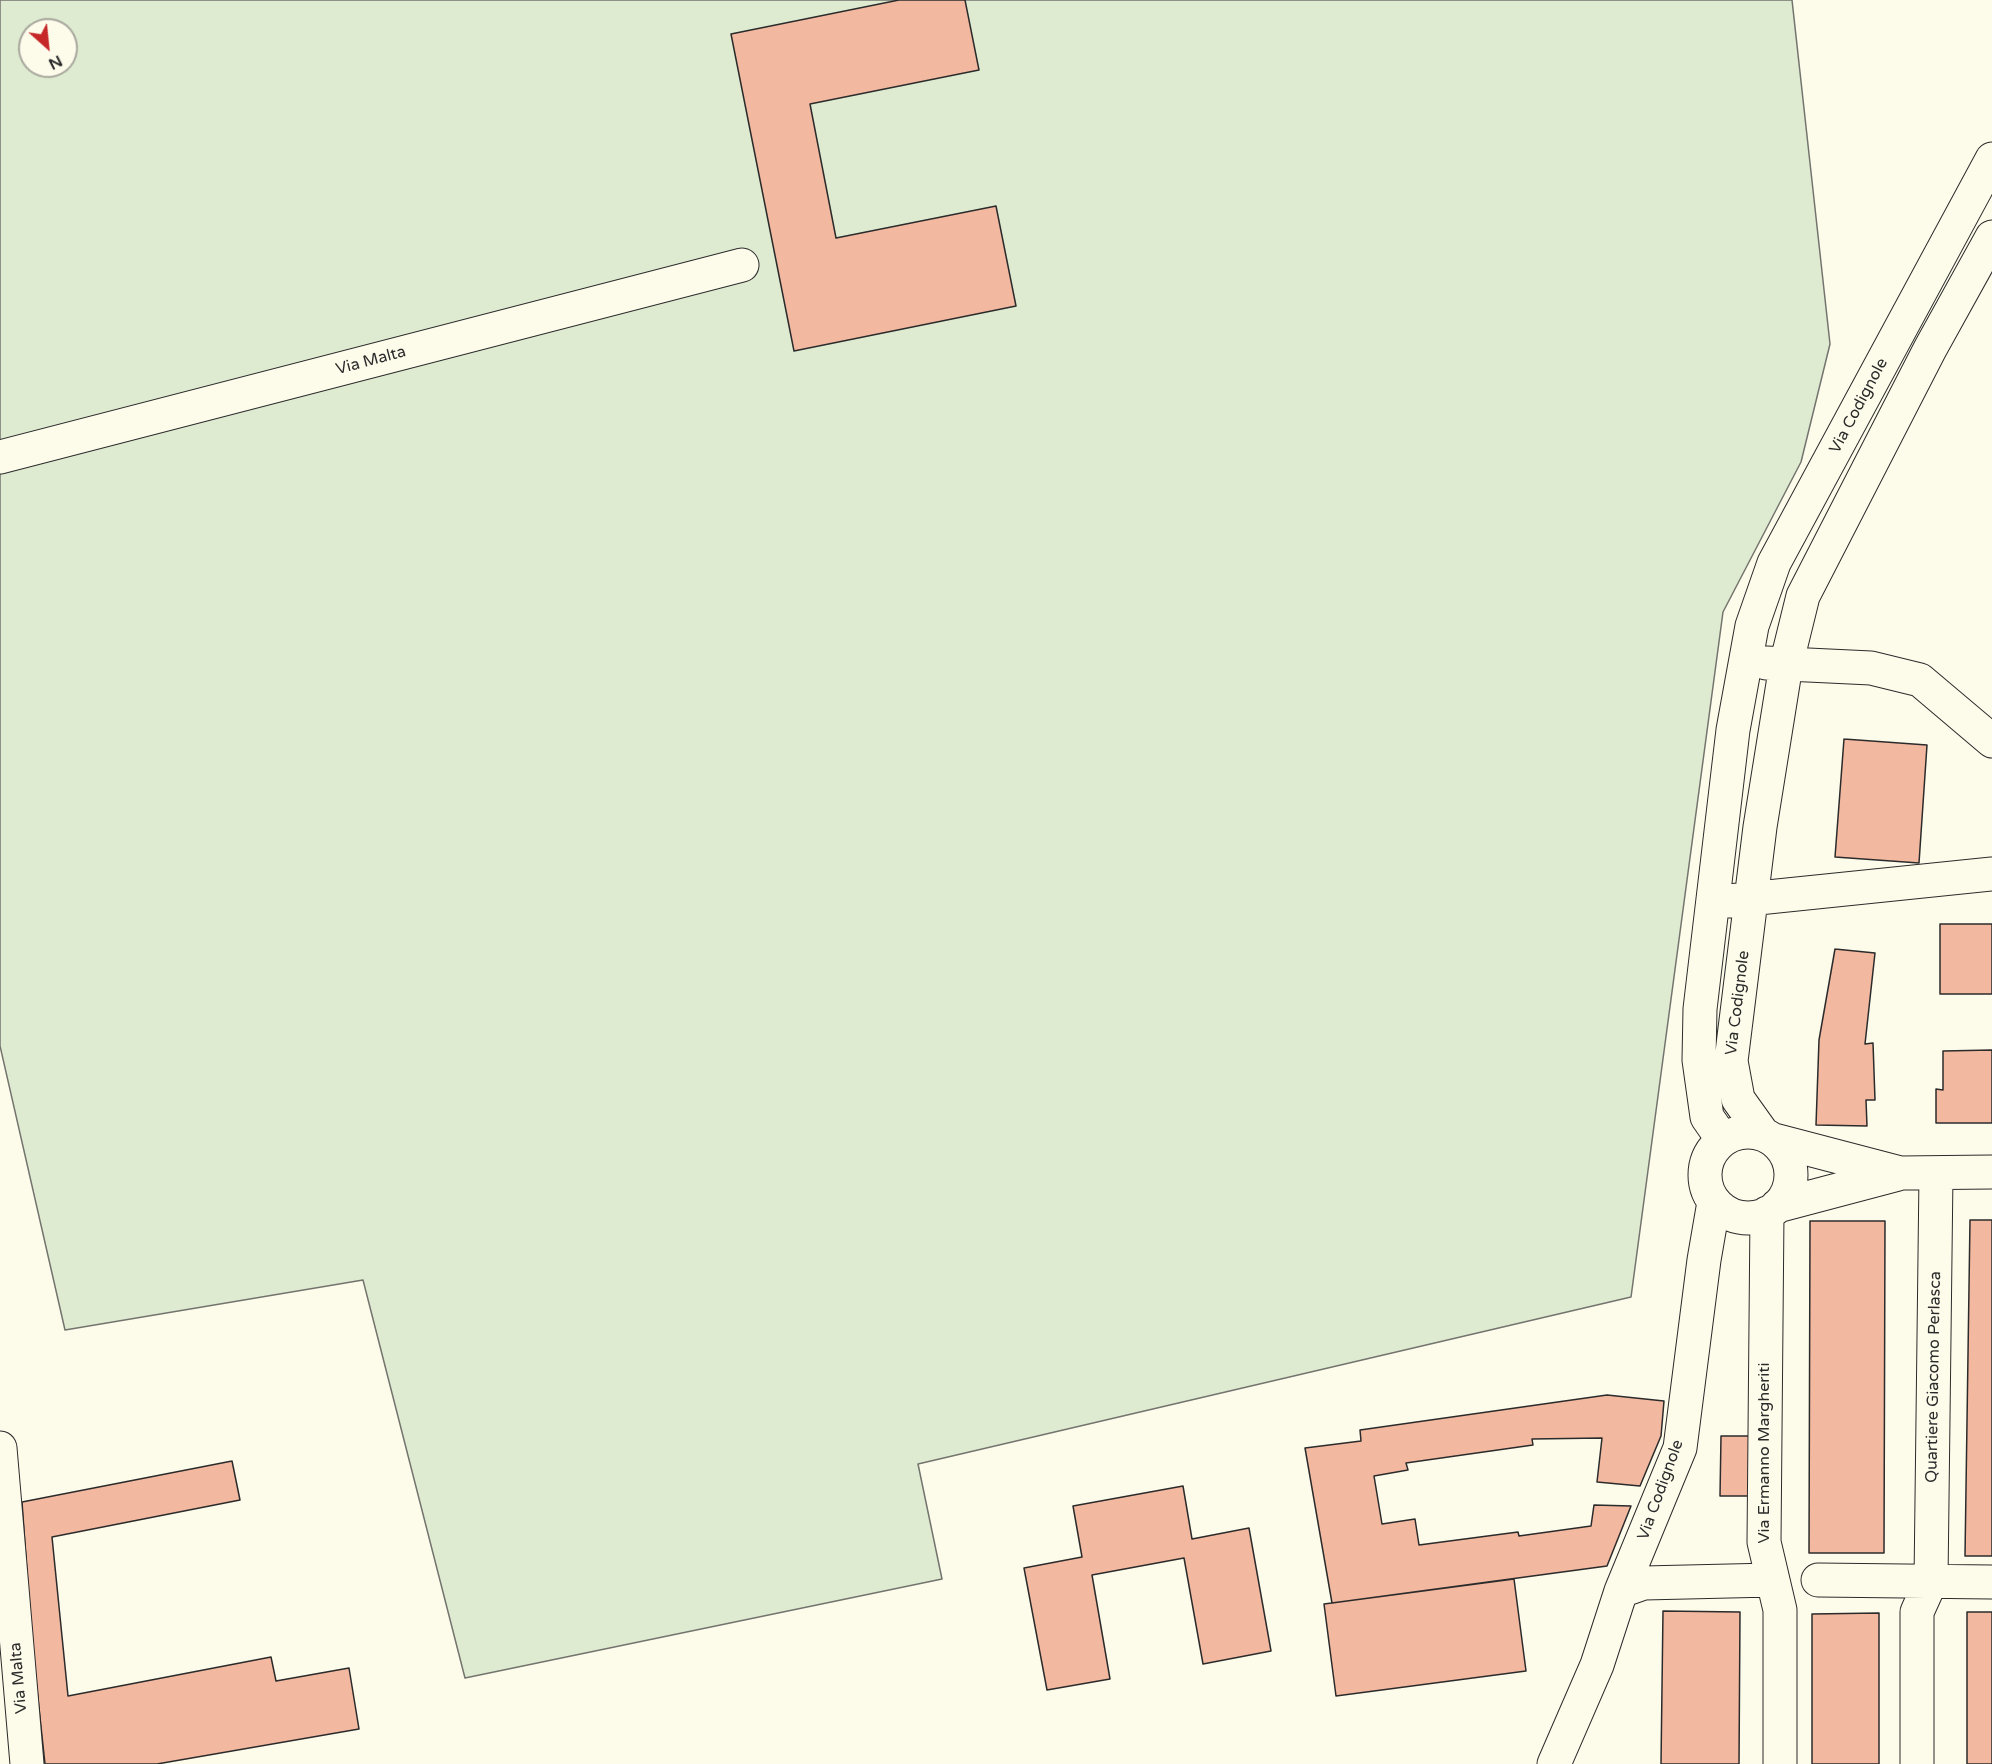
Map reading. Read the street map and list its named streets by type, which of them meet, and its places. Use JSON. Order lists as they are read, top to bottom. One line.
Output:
{"streets":{"street":["Via Malta","Via Codignole","Quartiere Giacomo Perlasca","Via Ermanno Margheriti"]},"crossings":[["Via Codignole","Via Ermanno Margheriti"]],"north":"bottom right"}
